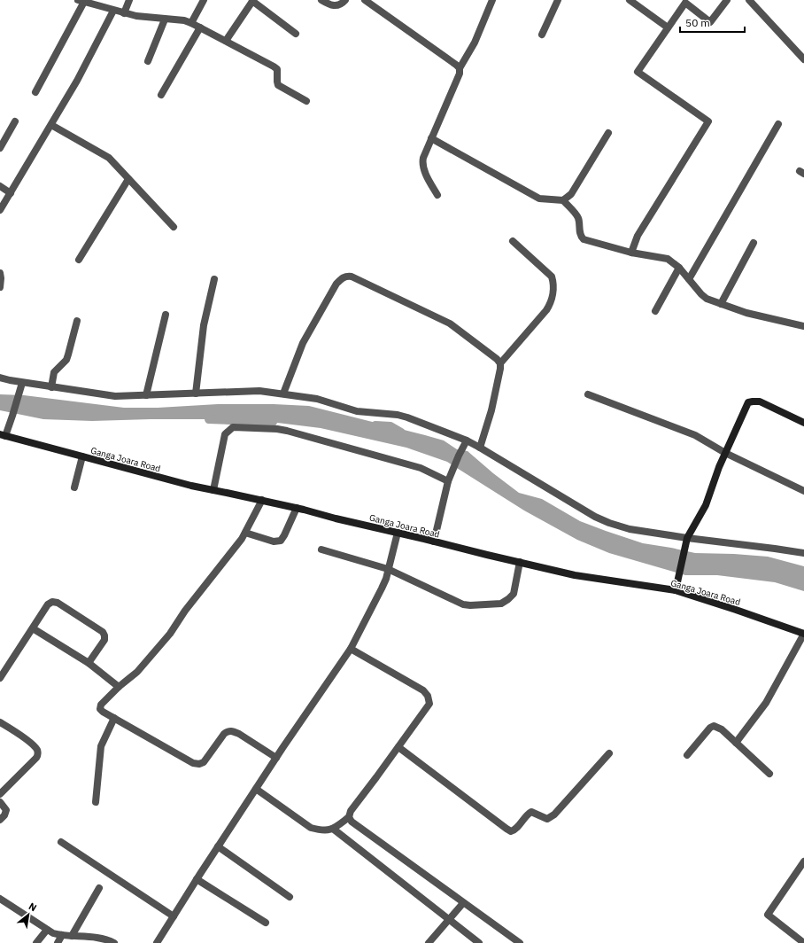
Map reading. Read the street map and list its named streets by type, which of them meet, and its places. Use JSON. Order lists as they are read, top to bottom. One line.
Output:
{"streets":{"main road":["Ganga Joara Road"]},"scale_bar":"50 m","north":"top right"}
